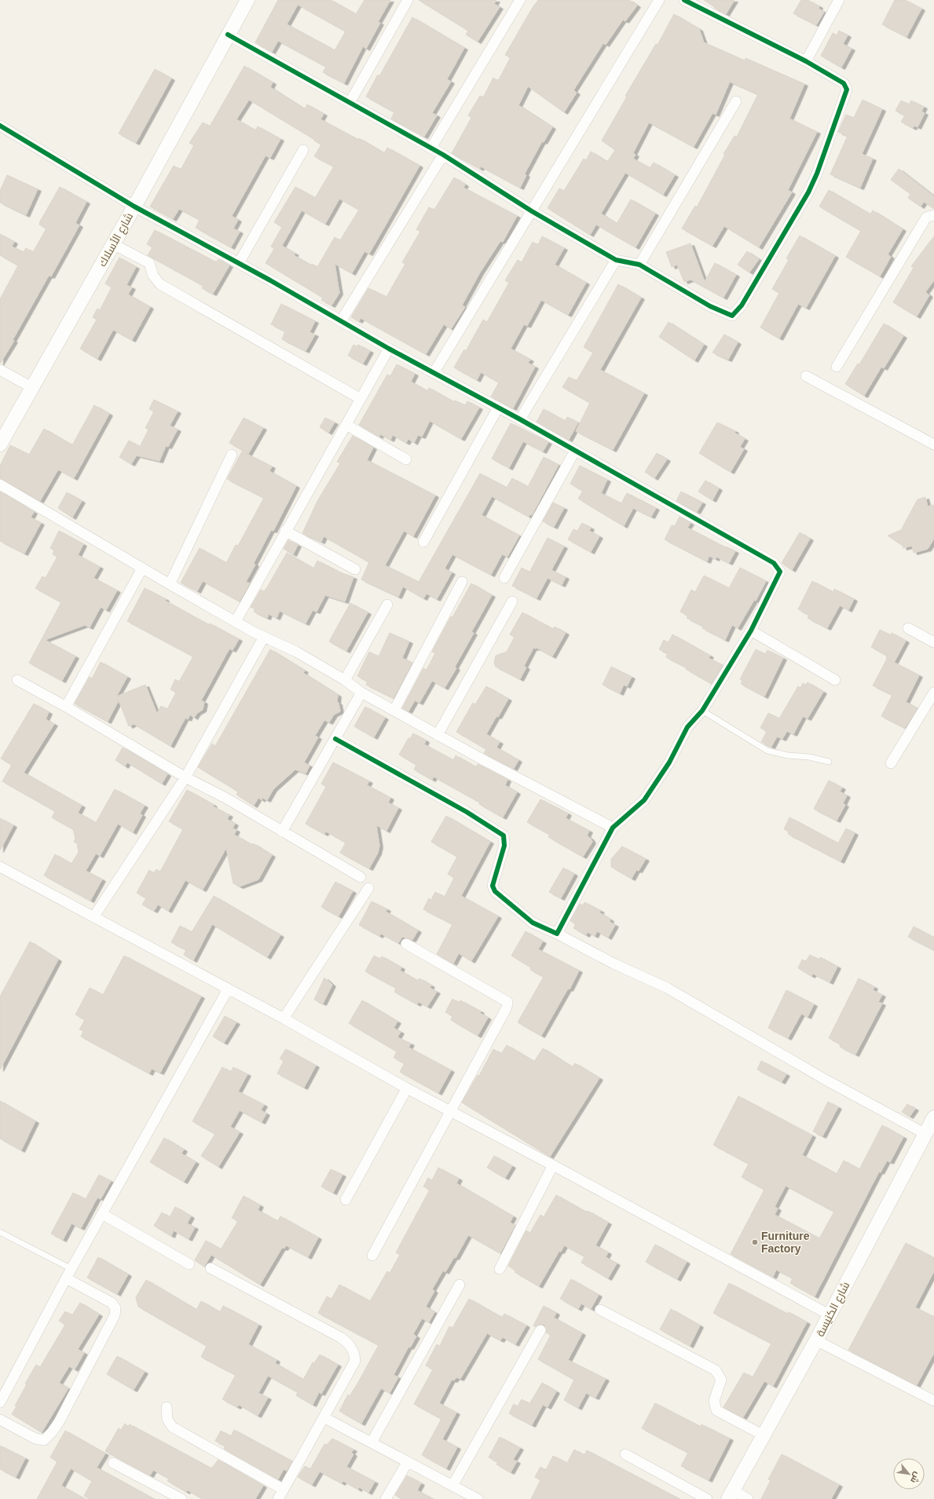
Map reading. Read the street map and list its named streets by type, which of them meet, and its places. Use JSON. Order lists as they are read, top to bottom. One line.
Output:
{"streets":{"street":["شارع الأسلاك","شارع الكنيسة"]},"places":["Furniture Factory"],"north":"bottom right"}
